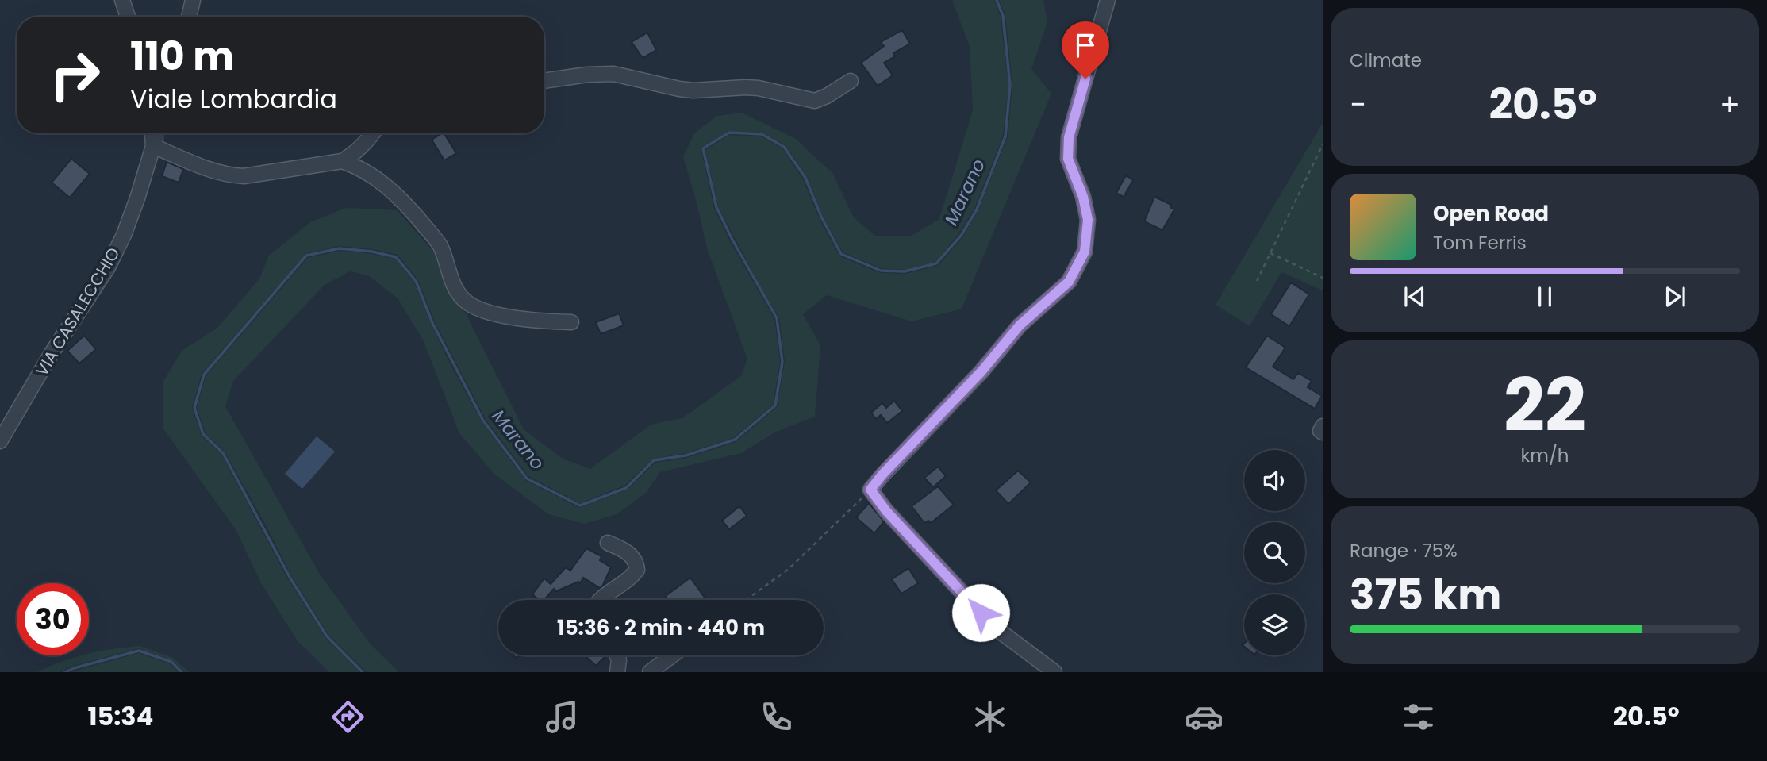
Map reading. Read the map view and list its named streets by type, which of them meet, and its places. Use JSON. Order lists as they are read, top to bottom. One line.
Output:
{"streets":{"street":["VIA CASALECCHIO"]},"water":["Marano"],"page":{"tile":["Climate",["22","km/h"],["Range · 75%","375 km"]],"turn":["110 m","Viale Lombardia"],"heat":["−","20.5°","+"],"song":["Open Road","Tom Ferris"],"limit":"30","trip":"15:36 · 2 min · 440 m","tabs":["15:34","20.5°"]}}
